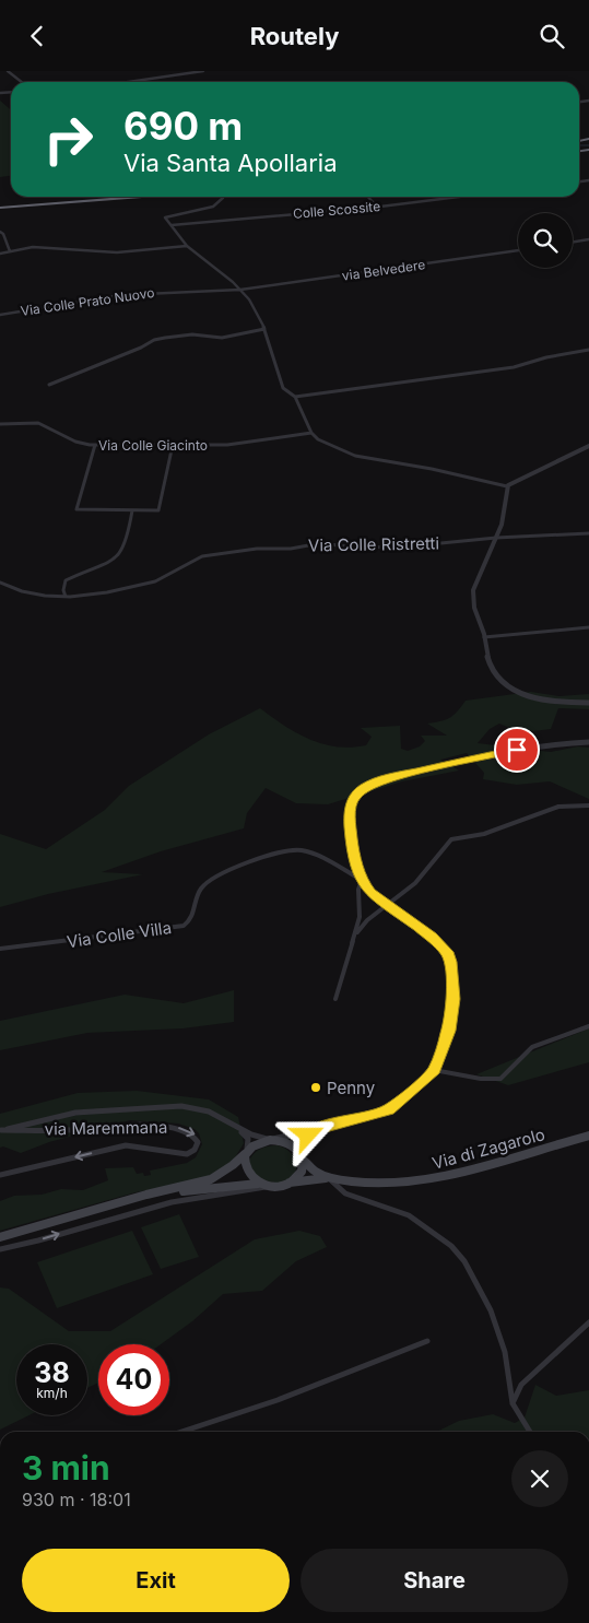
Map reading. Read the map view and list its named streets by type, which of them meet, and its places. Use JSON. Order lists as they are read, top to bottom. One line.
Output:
{"streets":{"main road":["Via di Zagarolo"],"street":["Colle Scossite","via Belvedere","Via Colle Prato Nuovo","Via Colle Giacinto","Via Colle Ristretti","Via Colle Villa","via Maremmana"]},"crossings":[["via Belvedere","Via Colle Prato Nuovo"]],"places":["Penny"],"page":{"header":"Routely","turn":["690 m","Via Santa Apollaria"],"speed":"38 km/h","limit":"40","heading":["3 min","930 m · 18:01"],"buttons":["Exit","Share"]}}
